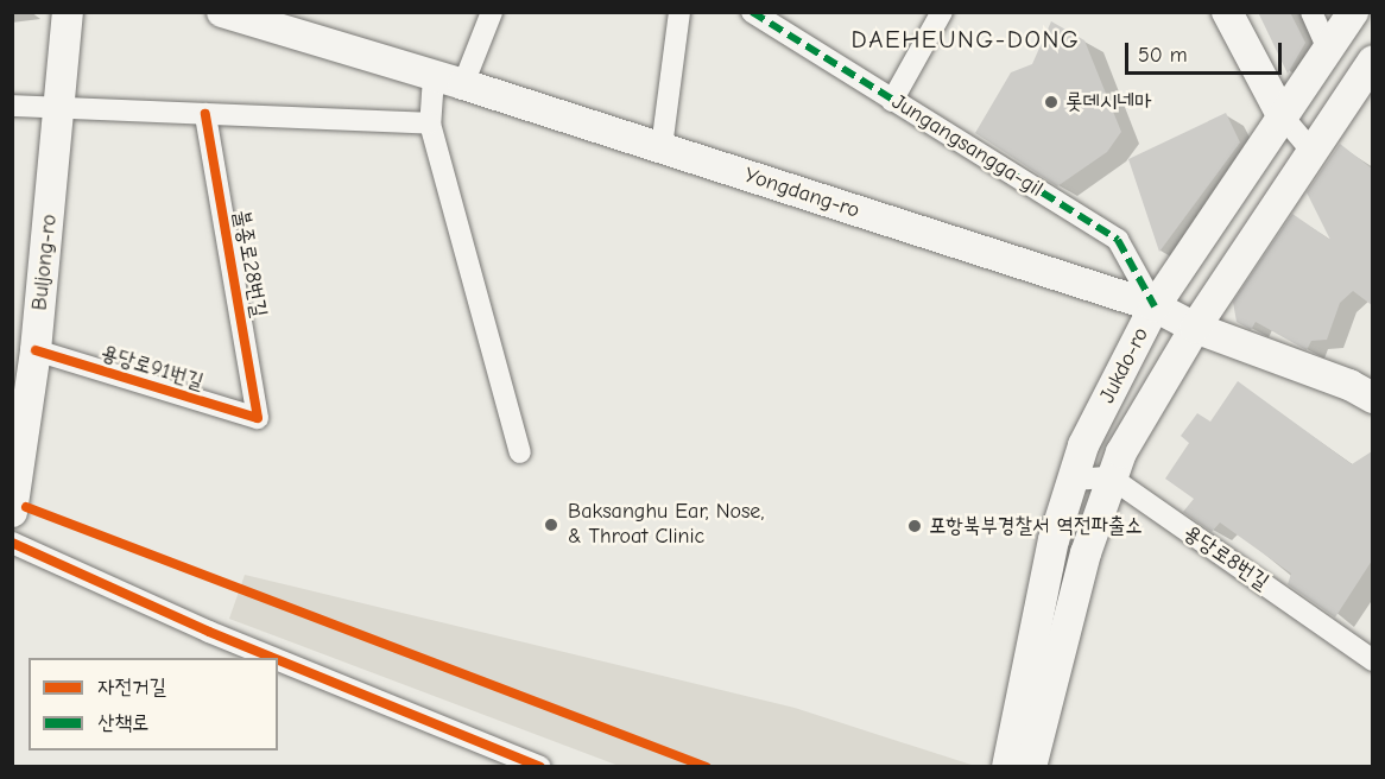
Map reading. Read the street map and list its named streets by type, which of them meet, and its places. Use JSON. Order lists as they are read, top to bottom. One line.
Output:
{"streets":{"main road":["Yongdang-ro","Buljong-ro","Jukdo-ro"],"street":["Jungangsangga-gil","불종로28번길","용당로91번길","용당로8번길"]},"crossings":[["Jungangsangga-gil","Yongdang-ro"],["Jungangsangga-gil","Jukdo-ro"],["Yongdang-ro","Jukdo-ro"],["Buljong-ro","용당로91번길"],["불종로28번길","용당로91번길"],["Jukdo-ro","용당로8번길"]],"districts":["DAEHEUNG-DONG"],"places":["롯데시네마","Baksanghu Ear, Nose, & Throat Clinic","포항북부경찰서 역전파출소"],"legend":["자전거길","산책로"],"scale_bar":"50 m"}
